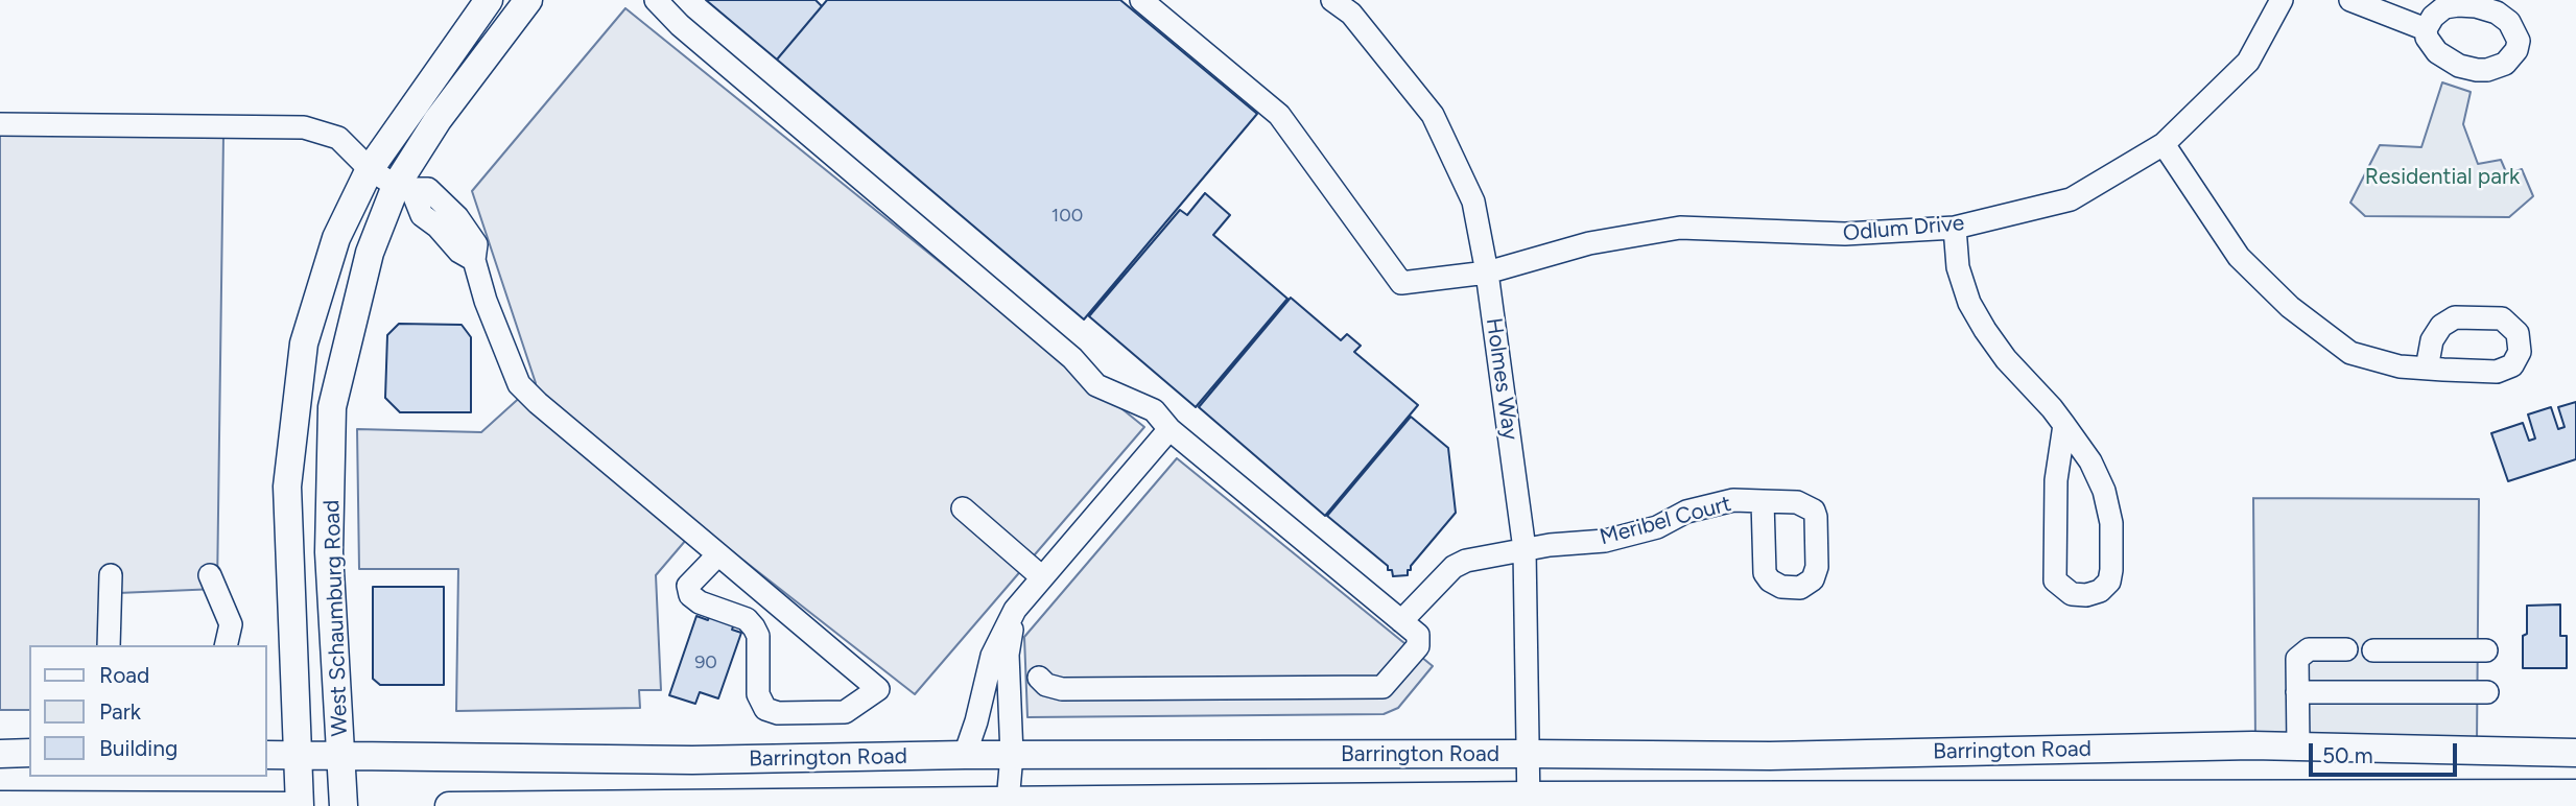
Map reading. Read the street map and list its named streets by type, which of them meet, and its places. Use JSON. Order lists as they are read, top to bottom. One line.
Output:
{"streets":{"main road":["West Schaumburg Road","Barrington Road"],"street":["Odlum Drive","Holmes Way","Meribel Court"]},"crossings":[["Odlum Drive","Holmes Way"],["Holmes Way","Meribel Court"],["Holmes Way","Barrington Road"],["West Schaumburg Road","Barrington Road"]],"parks":["Residential park"],"house_numbers":["100","90"],"legend":["Road","Park","Building"],"scale_bar":"50 m"}
